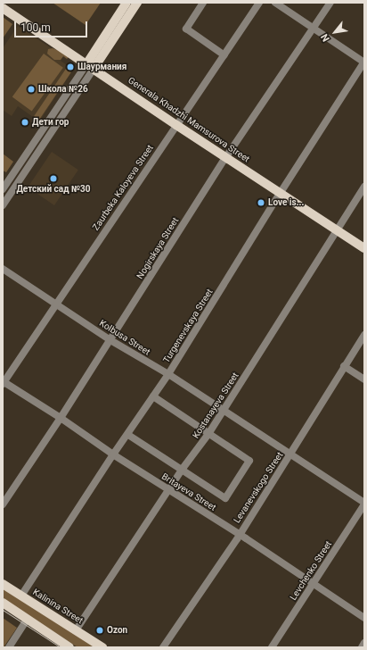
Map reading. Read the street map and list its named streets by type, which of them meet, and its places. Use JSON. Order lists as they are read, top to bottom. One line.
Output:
{"streets":{"main road":["Generala Khadzhi Mamsurova Street","Kalinina Street"],"street":["Zaurbeka Kaloyeva Street","Nogirskaya Street","Turgenevskaya Street","Kolbusa Street","Kostanayeva Street","Levanevskogo Street","Britayeva Street","Levchenko Street"]},"crossings":[["Generala Khadzhi Mamsurova Street","Zaurbeka Kaloyeva Street"],["Generala Khadzhi Mamsurova Street","Nogirskaya Street"],["Generala Khadzhi Mamsurova Street","Turgenevskaya Street"],["Generala Khadzhi Mamsurova Street","Kostanayeva Street"],["Zaurbeka Kaloyeva Street","Kolbusa Street"],["Zaurbeka Kaloyeva Street","Britayeva Street"],["Nogirskaya Street","Kolbusa Street"],["Nogirskaya Street","Britayeva Street"],["Turgenevskaya Street","Kolbusa Street"],["Turgenevskaya Street","Britayeva Street"],["Turgenevskaya Street","Kalinina Street"],["Kolbusa Street","Kostanayeva Street"],["Kolbusa Street","Levanevskogo Street"],["Kolbusa Street","Levchenko Street"],["Kostanayeva Street","Britayeva Street"],["Kostanayeva Street","Kalinina Street"],["Levanevskogo Street","Britayeva Street"],["Britayeva Street","Levchenko Street"]],"places":["Шаурмания","Школа №26","Дети гор","Детский сад №30","Love is...","Ozon"],"scale_bar":"100 m","north":"bottom left"}
